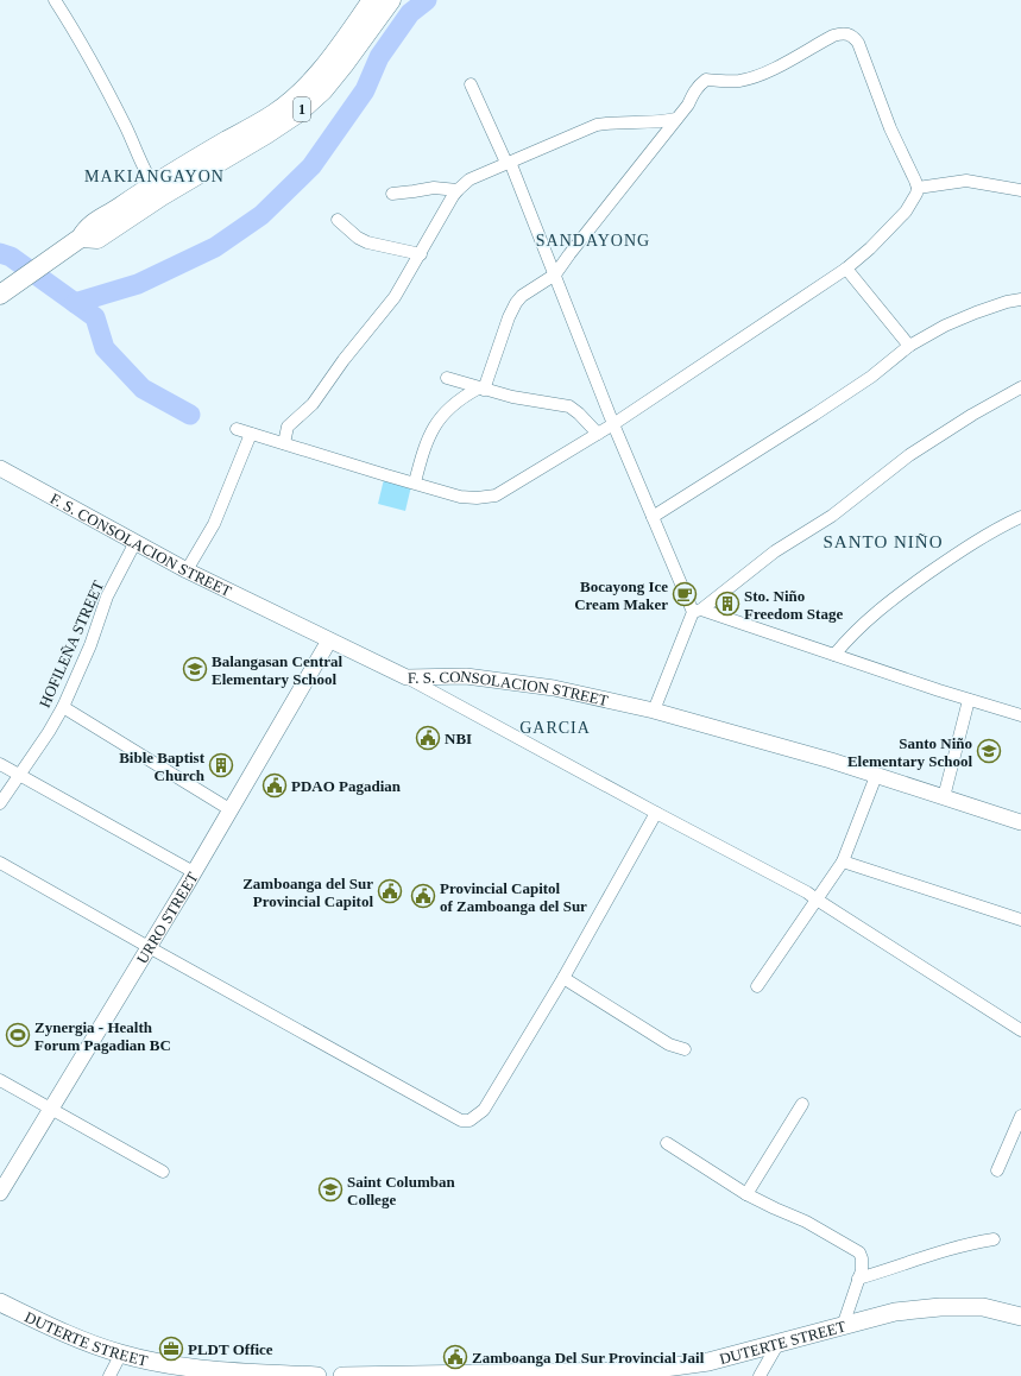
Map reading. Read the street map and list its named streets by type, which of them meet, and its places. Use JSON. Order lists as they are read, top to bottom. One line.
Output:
{"streets":{"main road":["1","DUTERTE STREET"],"street":["F. S. CONSOLACION STREET","HOFILEÑA STREET","URRO STREET"]},"crossings":[["F. S. CONSOLACION STREET","HOFILEÑA STREET"],["F. S. CONSOLACION STREET","URRO STREET"]],"districts":["MAKIANGAYON","SANDAYONG","SANTO NIÑO","GARCIA"],"places":{"cafe":["Bocayong Ice Cream Maker"],"building":["Sto. Niño Freedom Stage","Bible Baptist Church"],"school or university":["Balangasan Central Elementary School","Santo Niño Elementary School","Saint Columban College"],"public building":["NBI","PDAO Pagadian","Zamboanga del Sur Provincial Capitol","Provincial Capitol of Zamboanga del Sur","Zamboanga Del Sur Provincial Jail"],"sports":["Zynergia - Health Forum Pagadian BC"],"office":["PLDT Office"]}}
